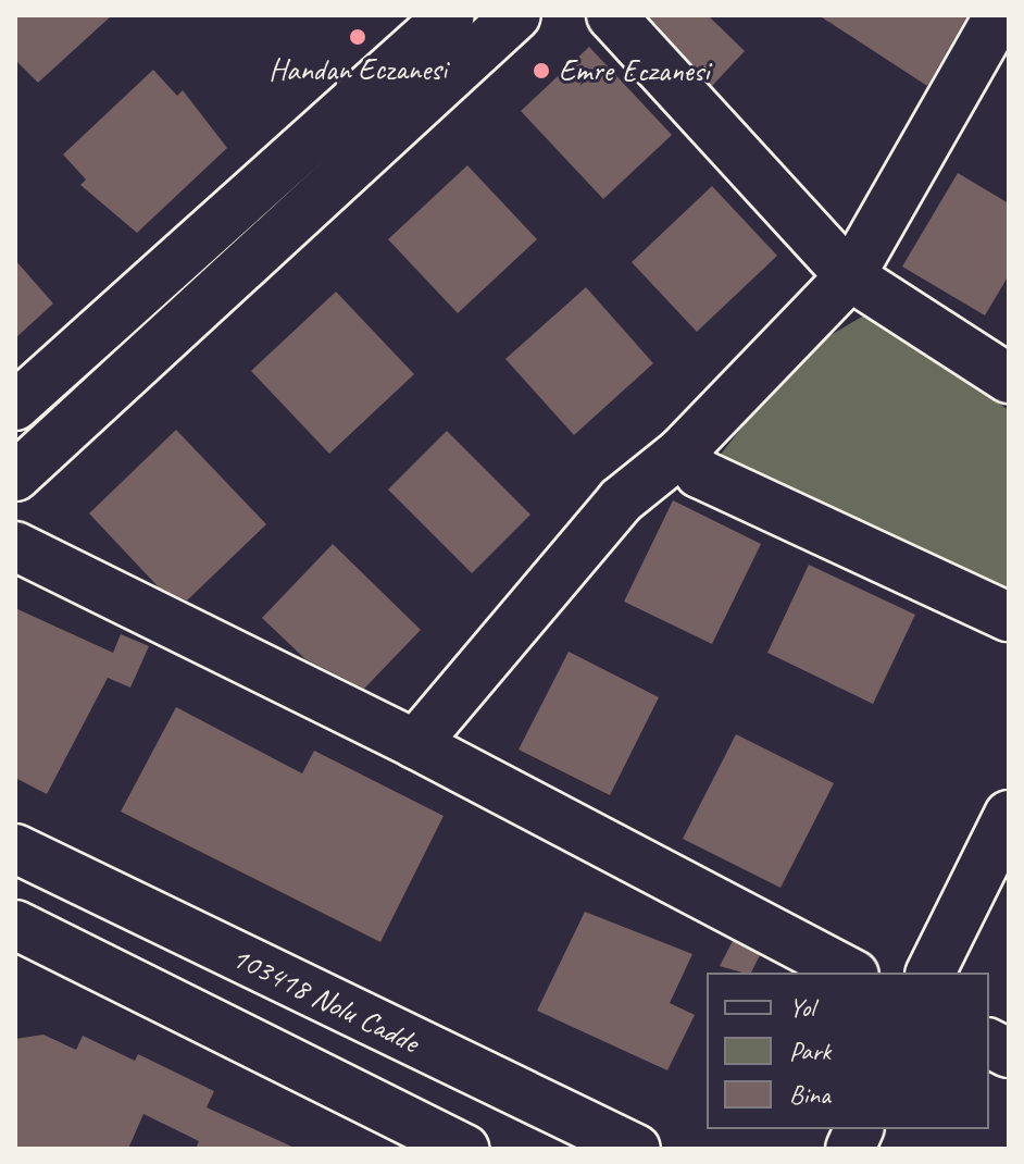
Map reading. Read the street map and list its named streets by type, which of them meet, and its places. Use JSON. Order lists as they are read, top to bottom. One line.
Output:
{"streets":{"street":["103418 Nolu Cadde"]},"places":["Handan Eczanesi","Emre Eczanesi"],"legend":["Yol","Park","Bina"]}
